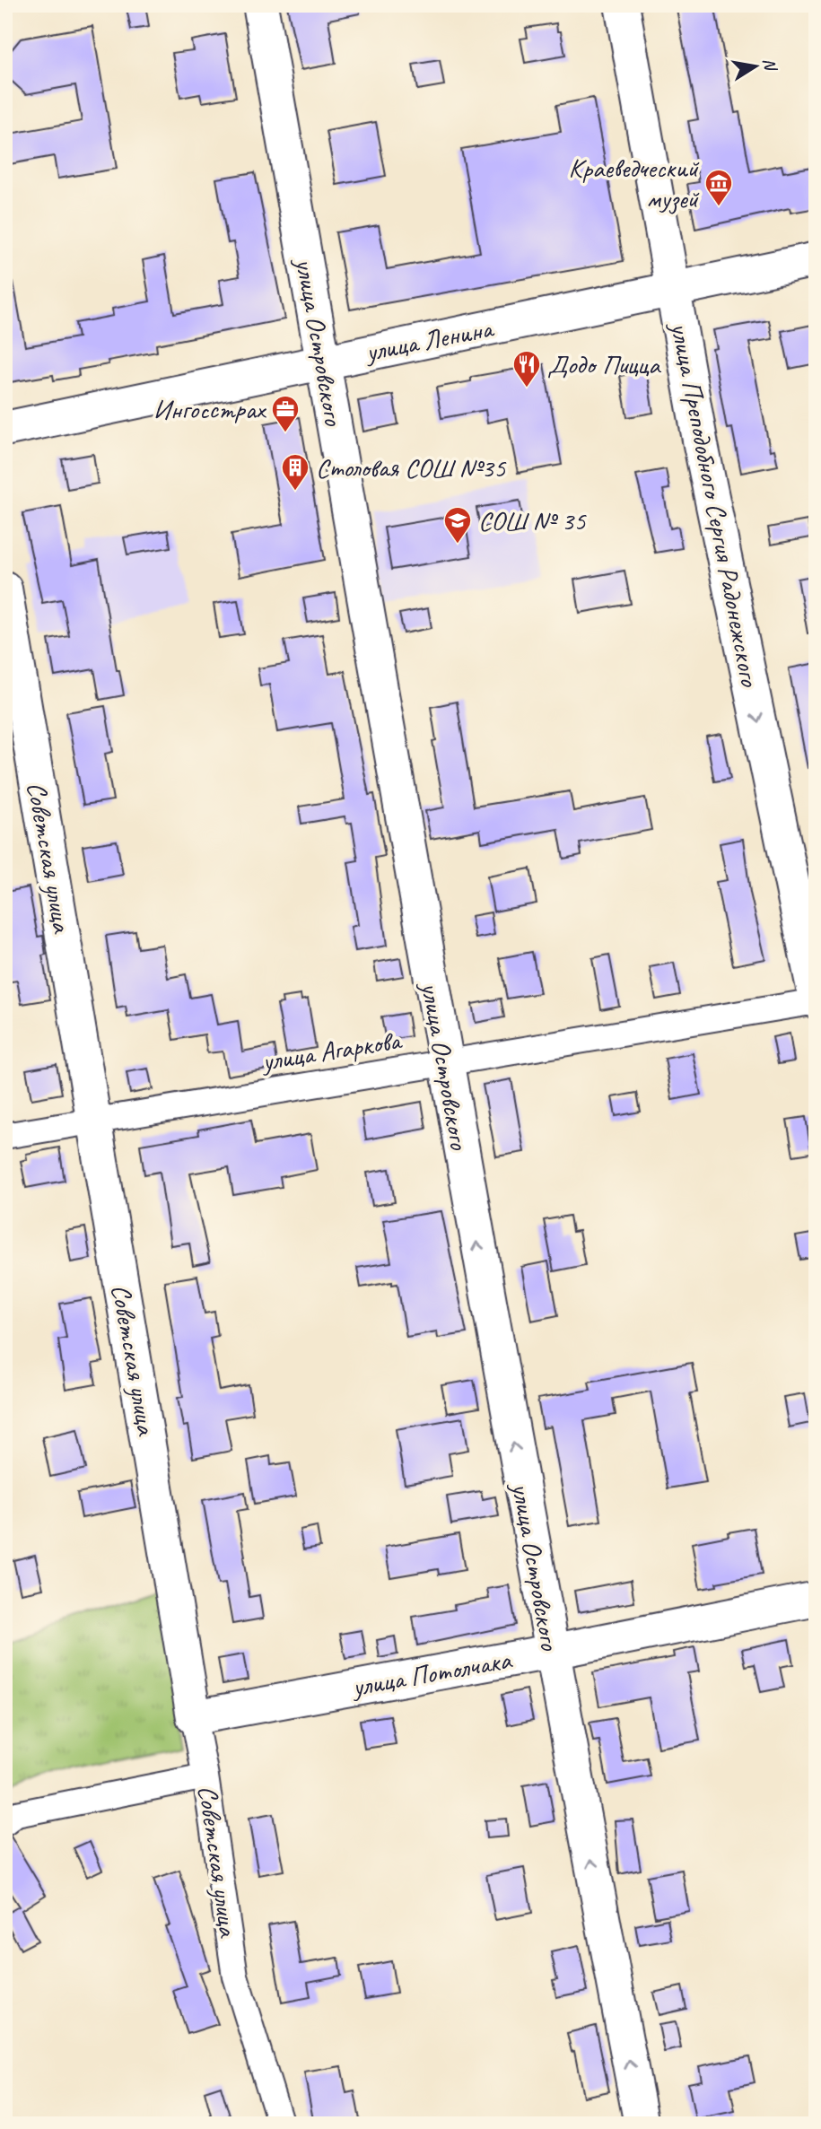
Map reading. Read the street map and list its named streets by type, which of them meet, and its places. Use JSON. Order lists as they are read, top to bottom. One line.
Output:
{"streets":{"street":["улица Ленина","улица Островского","улица Преподобного Сергия Радонежского","Советская улица","улица Агаркова","улица Потолчака"]},"crossings":[["улица Ленина","улица Островского"],["улица Ленина","улица Преподобного Сергия Радонежского"],["улица Островского","улица Агаркова"],["улица Островского","улица Потолчака"],["улица Преподобного Сергия Радонежского","улица Агаркова"],["Советская улица","улица Агаркова"],["Советская улица","улица Потолчака"]],"one_way":["улица Островского","улица Преподобного Сергия Радонежского"],"places":{"museum":["Краеведческий музей"],"restaurant":["Додо Пицца"],"office":["Ингосстрах"],"building":["Столовая СОШ №35"],"school or university":["СОШ № 35"]},"north":"right"}
